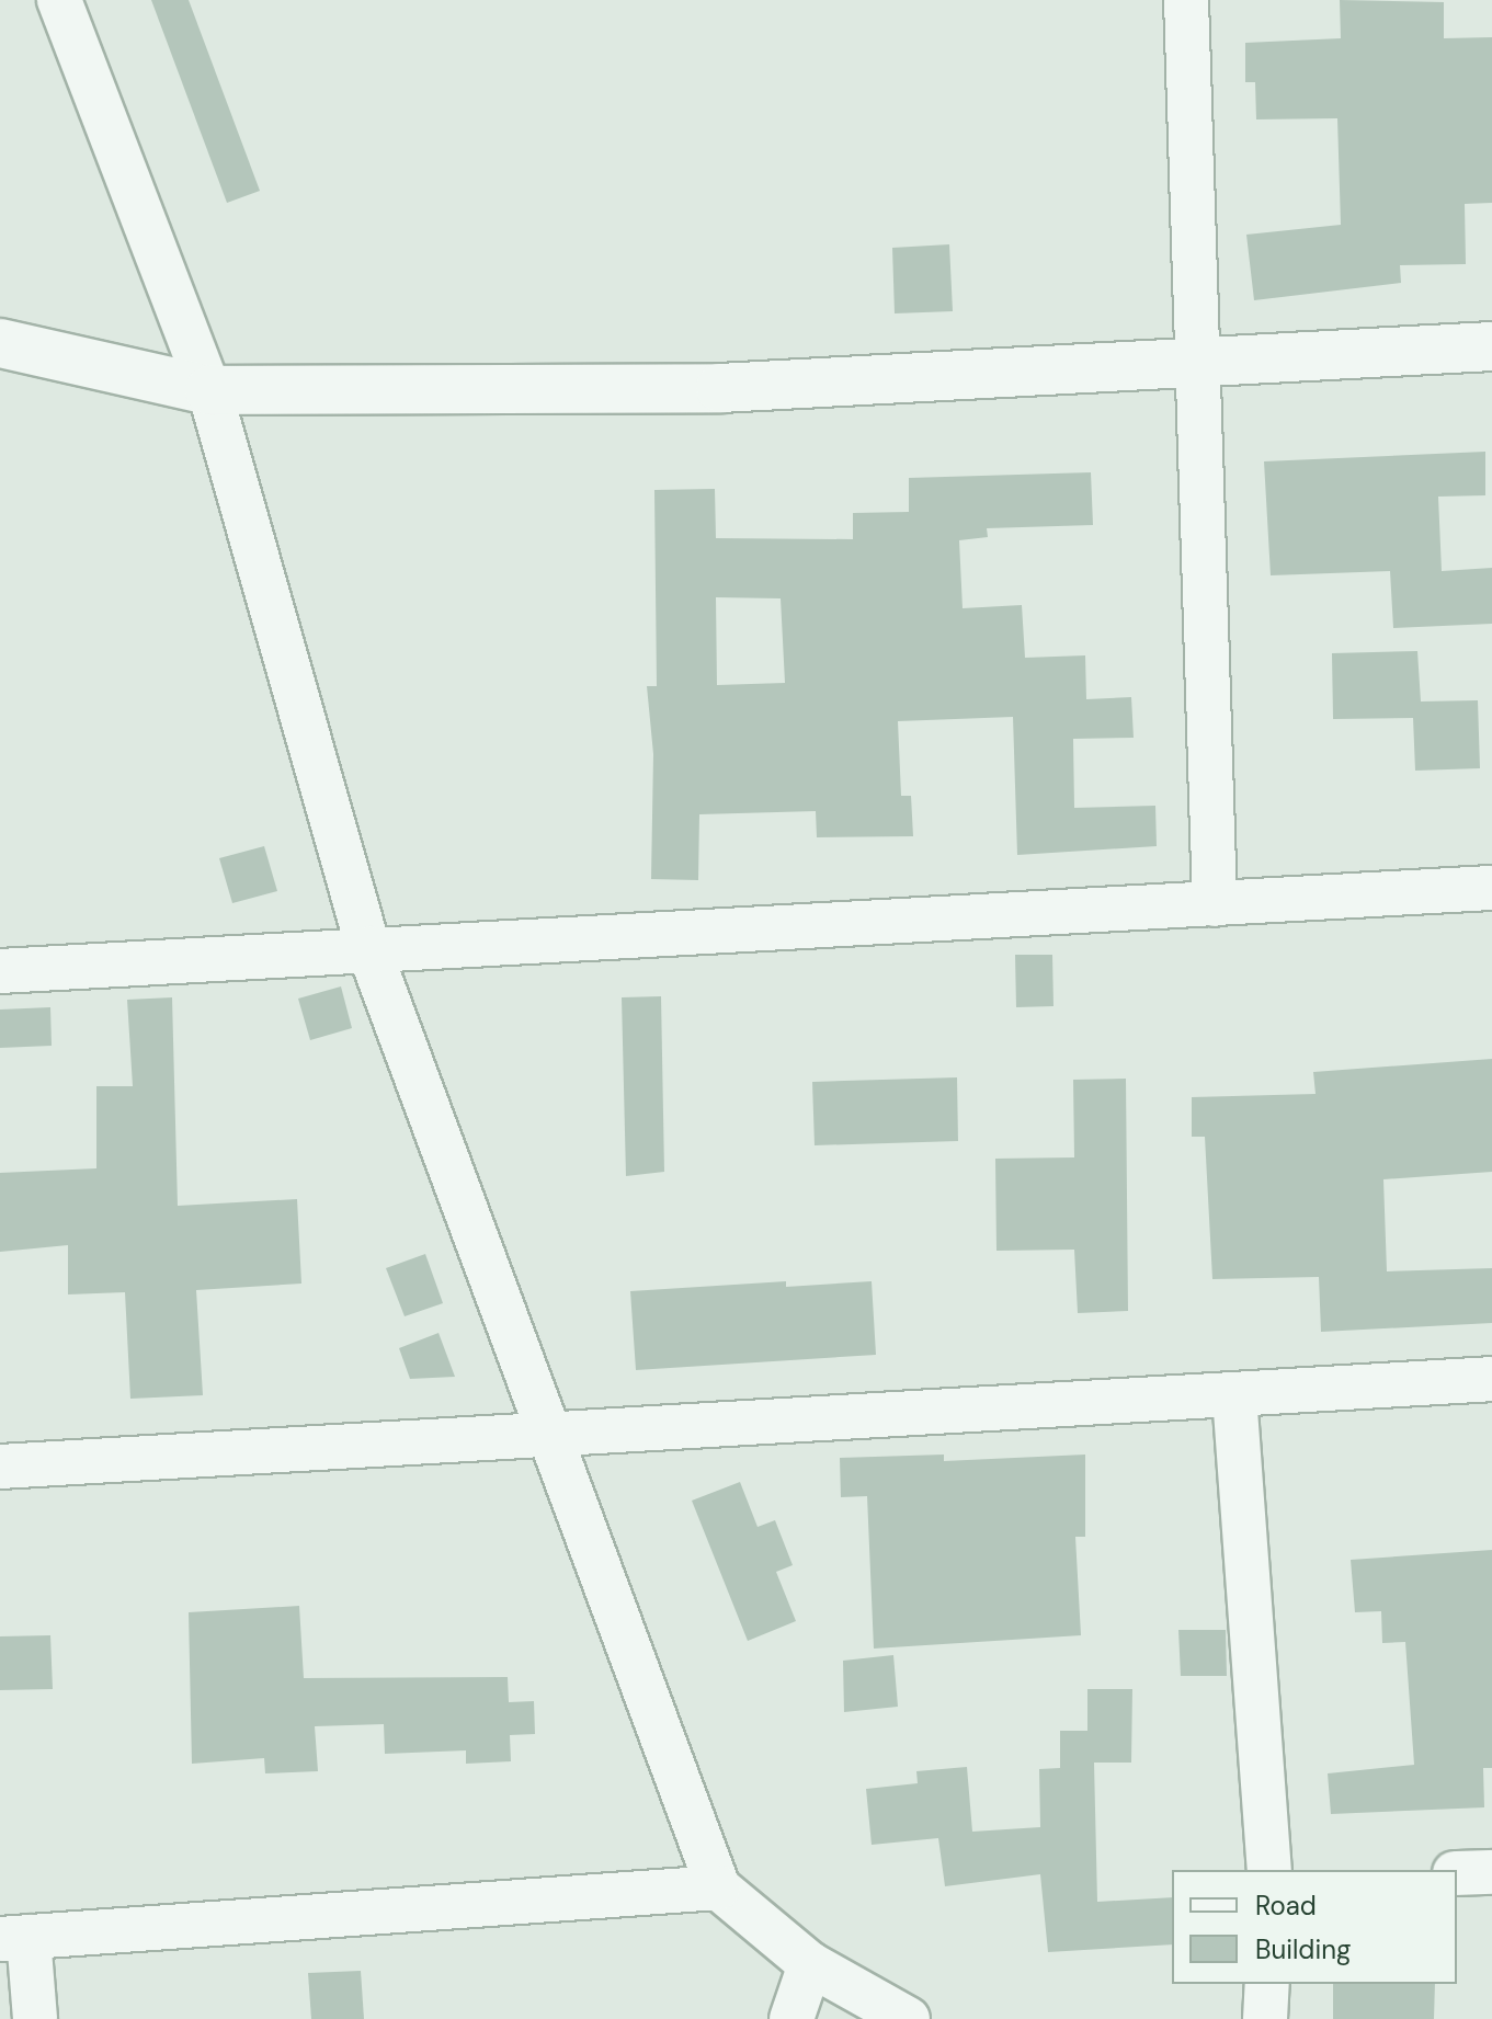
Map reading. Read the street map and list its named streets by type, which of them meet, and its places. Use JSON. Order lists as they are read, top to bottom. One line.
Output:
{"legend":["Road","Building"]}
